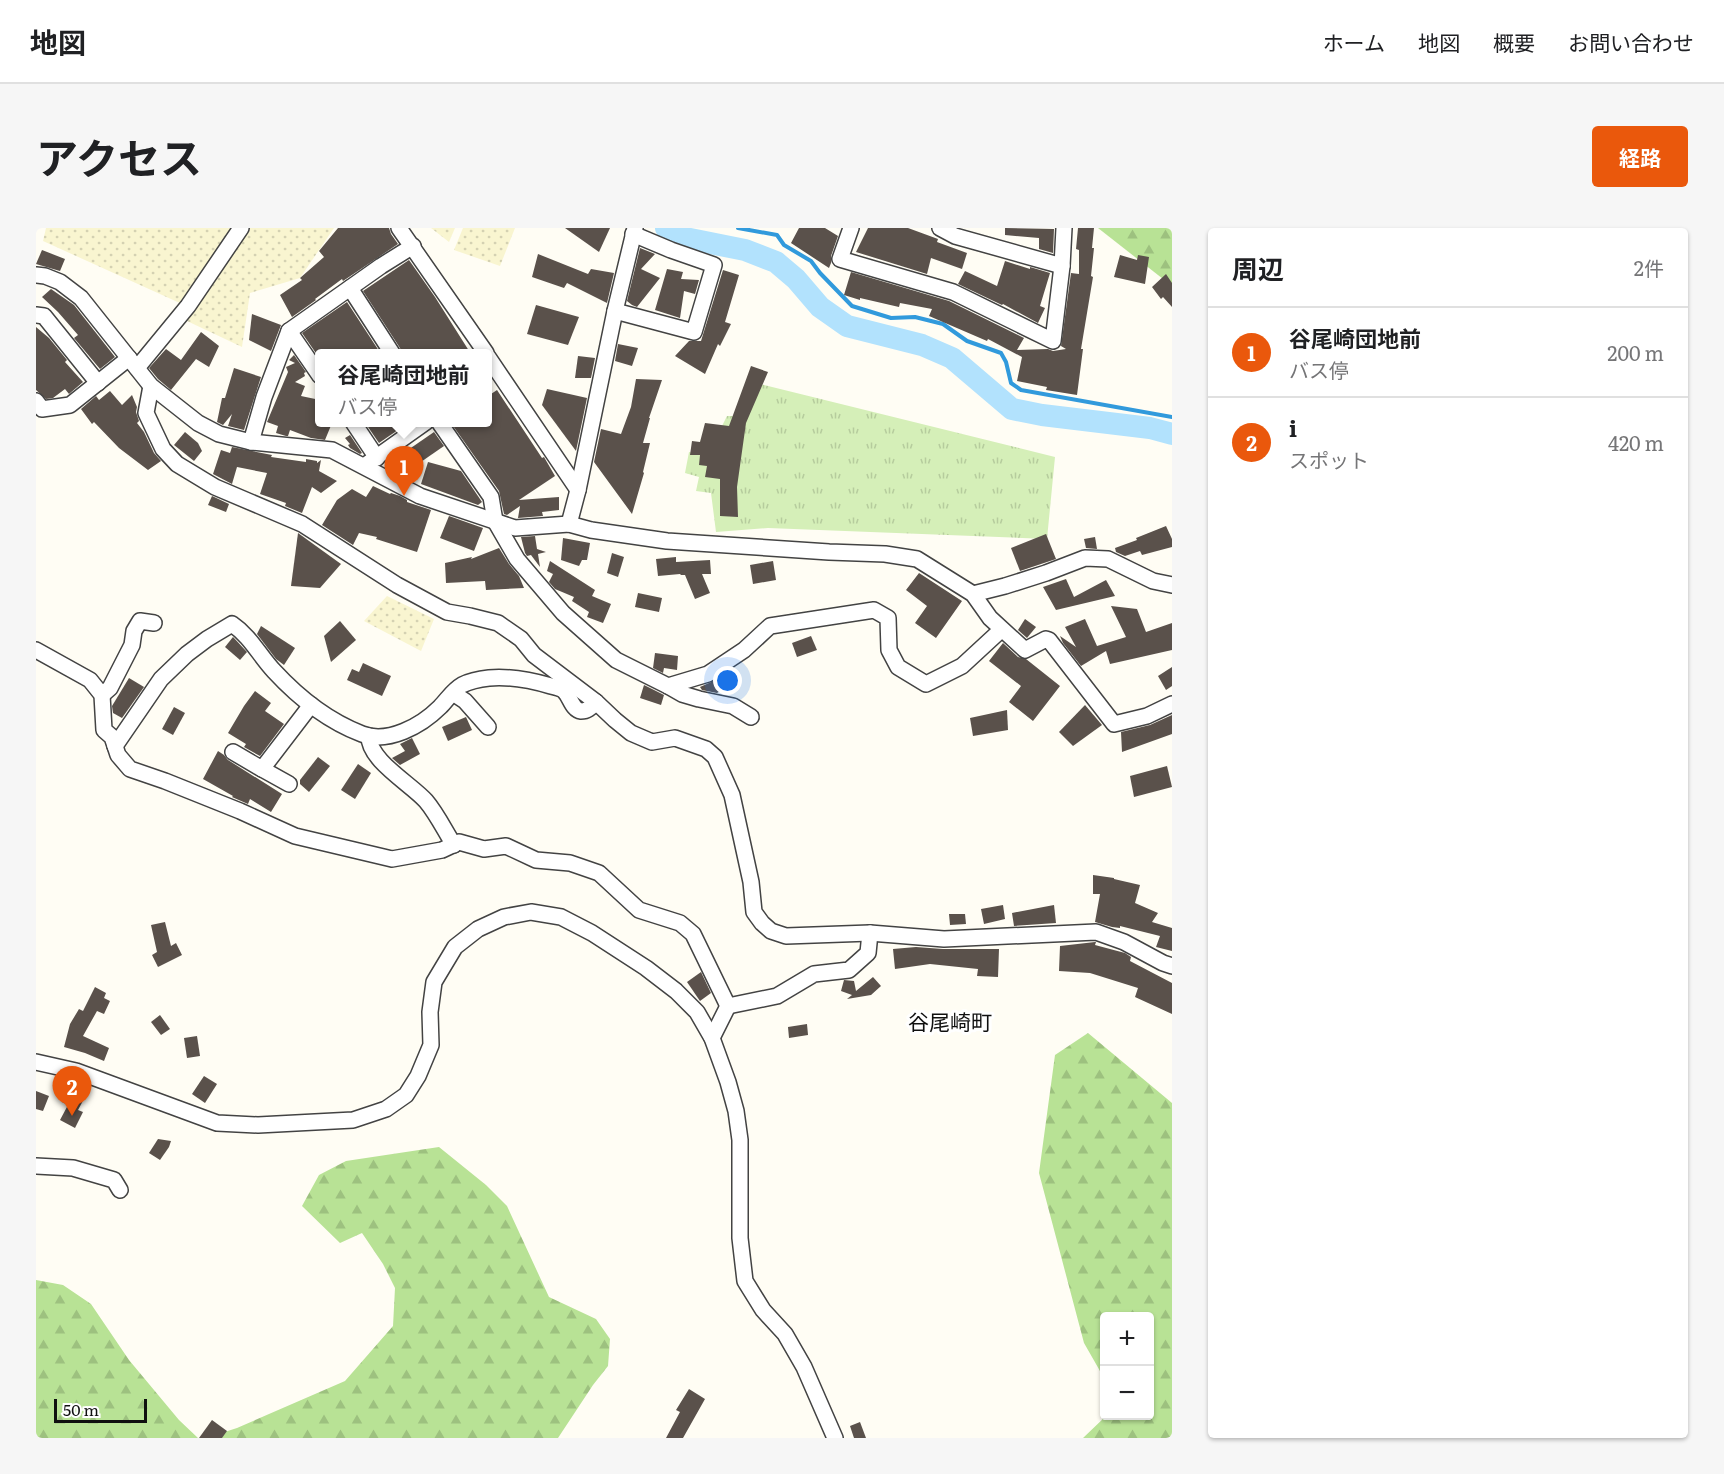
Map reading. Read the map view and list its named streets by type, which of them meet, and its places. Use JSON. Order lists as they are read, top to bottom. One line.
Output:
{"districts":["谷尾崎町"],"scale_bar":"50 m","page":{"header":"地図","nav":["ホーム","地図","概要","お問い合わせ"],"title":"アクセス","buttons":"経路","heading":["周辺","2件"],"list":[{"mark":"1","name":"谷尾崎団地前","note":"バス停","value":"200 m"},{"mark":"2","name":"i","note":"スポット","value":"420 m"}],"popup":["谷尾崎団地前","バス停"],"pins":["1","2"],"map_buttons":["+","−"],"scale":"50 m"}}
